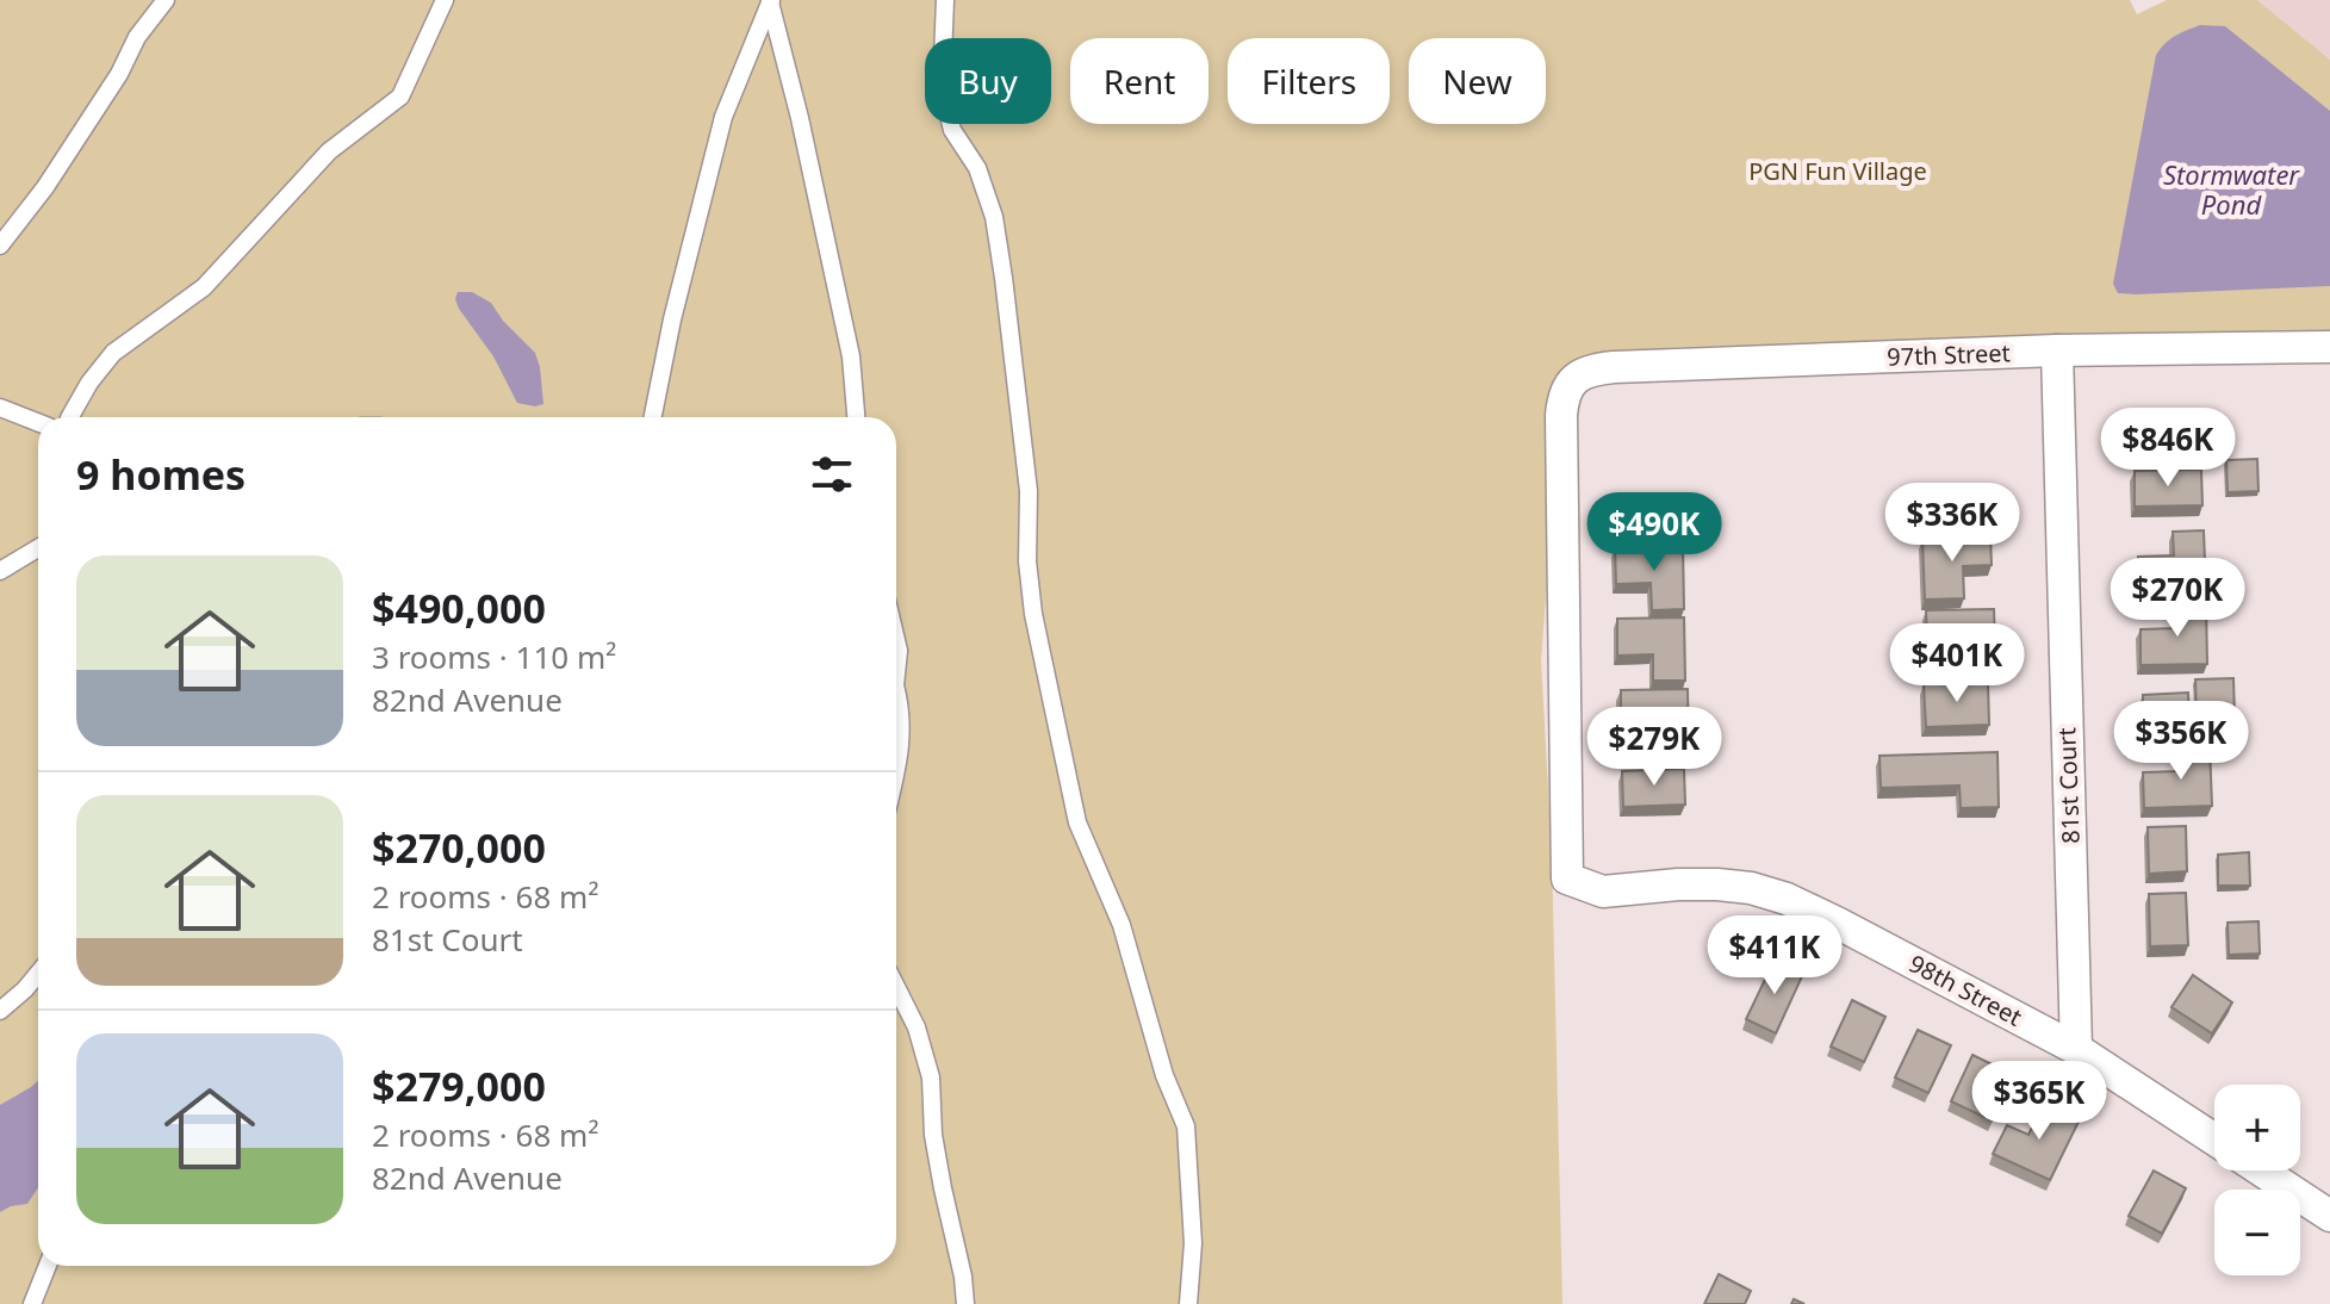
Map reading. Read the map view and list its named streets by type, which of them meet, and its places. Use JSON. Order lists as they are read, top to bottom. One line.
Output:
{"streets":{"street":["97th Street","81st Court","98th Street"]},"crossings":[["97th Street","81st Court"],["97th Street","98th Street"],["81st Court","98th Street"]],"water":["Stormwater Pond"],"parks":["PGN Fun Village"],"page":{"chip":["Buy","Rent","Filters","New"],"price":["$846K","$336K","$490K","$270K","$401K","$356K","$279K","$411K","$365K"],"heading":"9 homes","list":[{"name":"$490,000","note":"3 rooms · 110 m² · 82nd Avenue"},{"name":"$270,000","note":"2 rooms · 68 m² · 81st Court"},{"name":"$279,000","note":"2 rooms · 68 m² · 82nd Avenue"}],"map_buttons":["+","−"]}}
